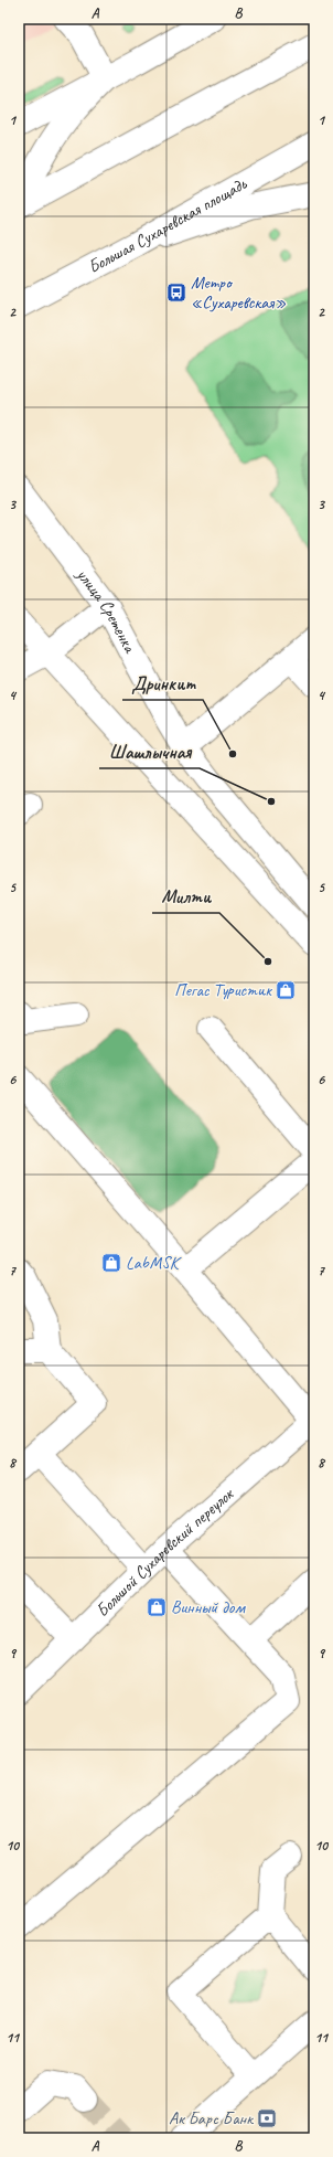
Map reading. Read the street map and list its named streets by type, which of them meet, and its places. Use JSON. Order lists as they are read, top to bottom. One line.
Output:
{"streets":{"main road":["Большая Сухаревская площадь","улица Сретенка","Большой Сухаревский переулок"]},"places":{"bus stop":["Метро «Сухаревская»"],"other":["Дринкит","Шашлычная","Милти"],"shop":["Пегас Туристик","LabMSK","Винный дом"],"bank":["Ак Барс Банк"]},"grid":{"columns":["A","B"],"rows":["1","2","3","4","5","6","7","8","9","10","11"]}}
